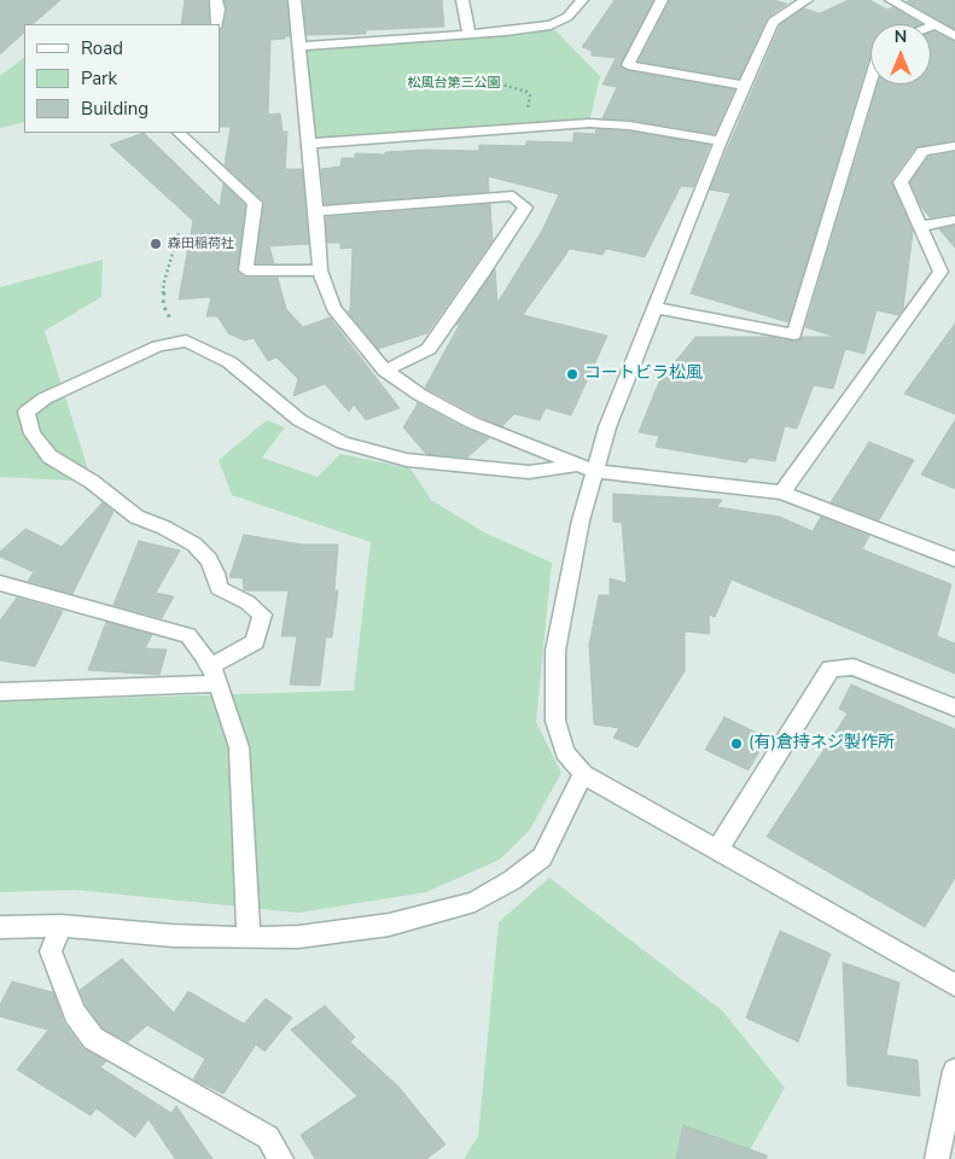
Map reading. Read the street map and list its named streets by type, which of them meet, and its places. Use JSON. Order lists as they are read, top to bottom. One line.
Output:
{"parks":["松風台第三公園"],"places":["森田稲荷社","コートビラ松風","(有)倉持ネジ製作所"],"legend":["Road","Park","Building"],"north":"top"}
